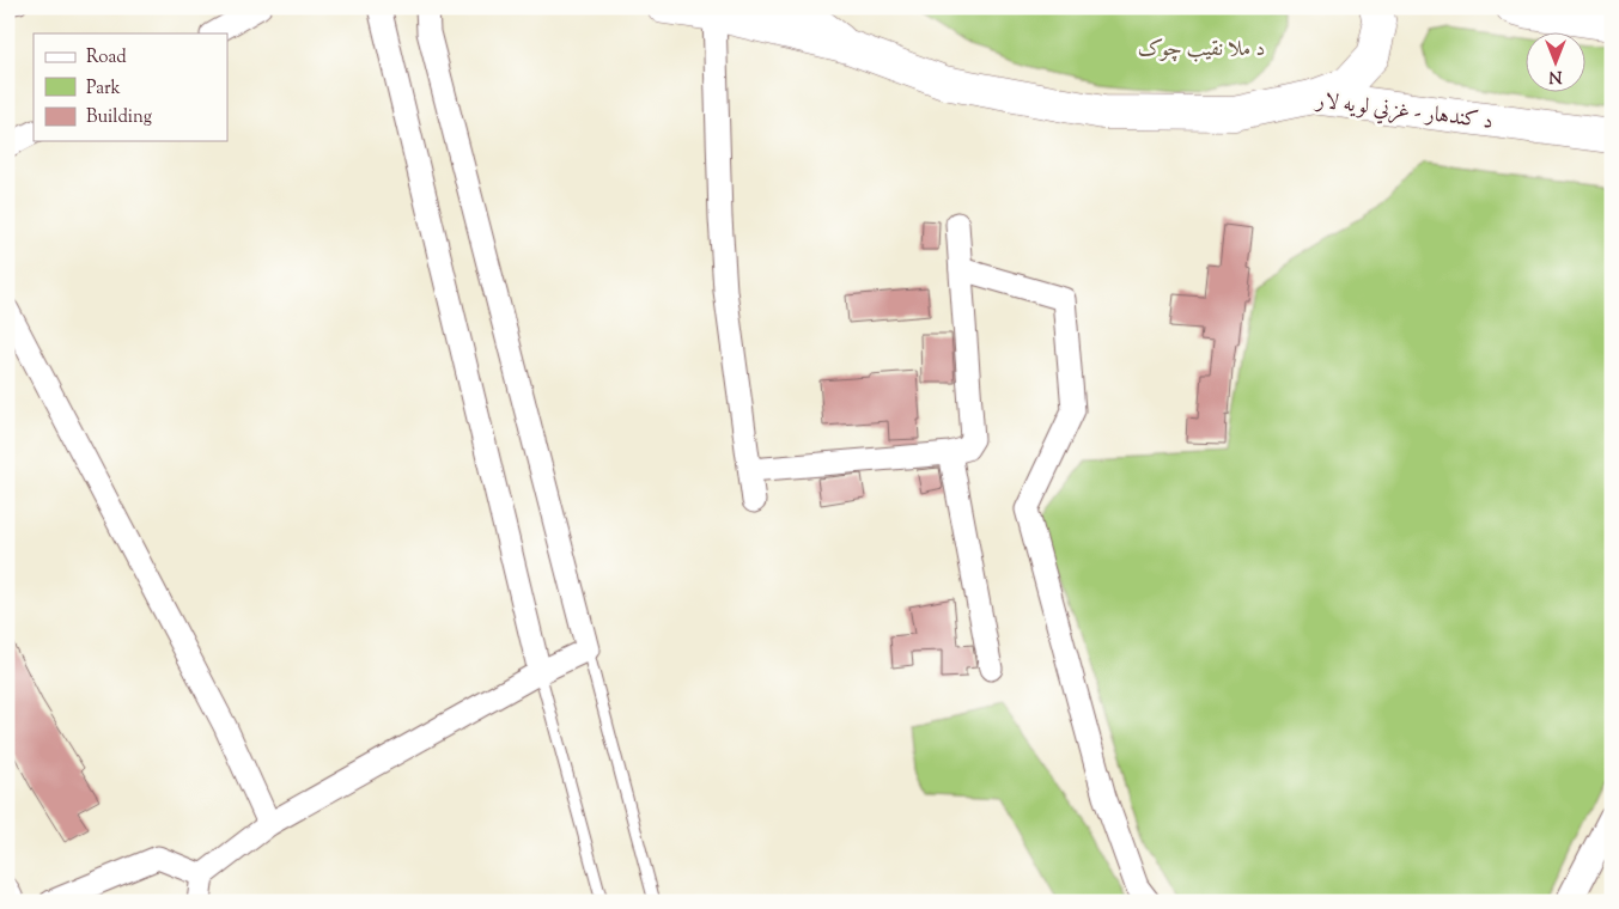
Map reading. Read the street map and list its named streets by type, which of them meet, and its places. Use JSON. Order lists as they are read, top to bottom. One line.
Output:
{"streets":{"highway":["د کندهار - غزني لويه لار"]},"parks":["د ملا نقيب چوک"],"legend":["Road","Park","Building"],"north":"bottom"}
